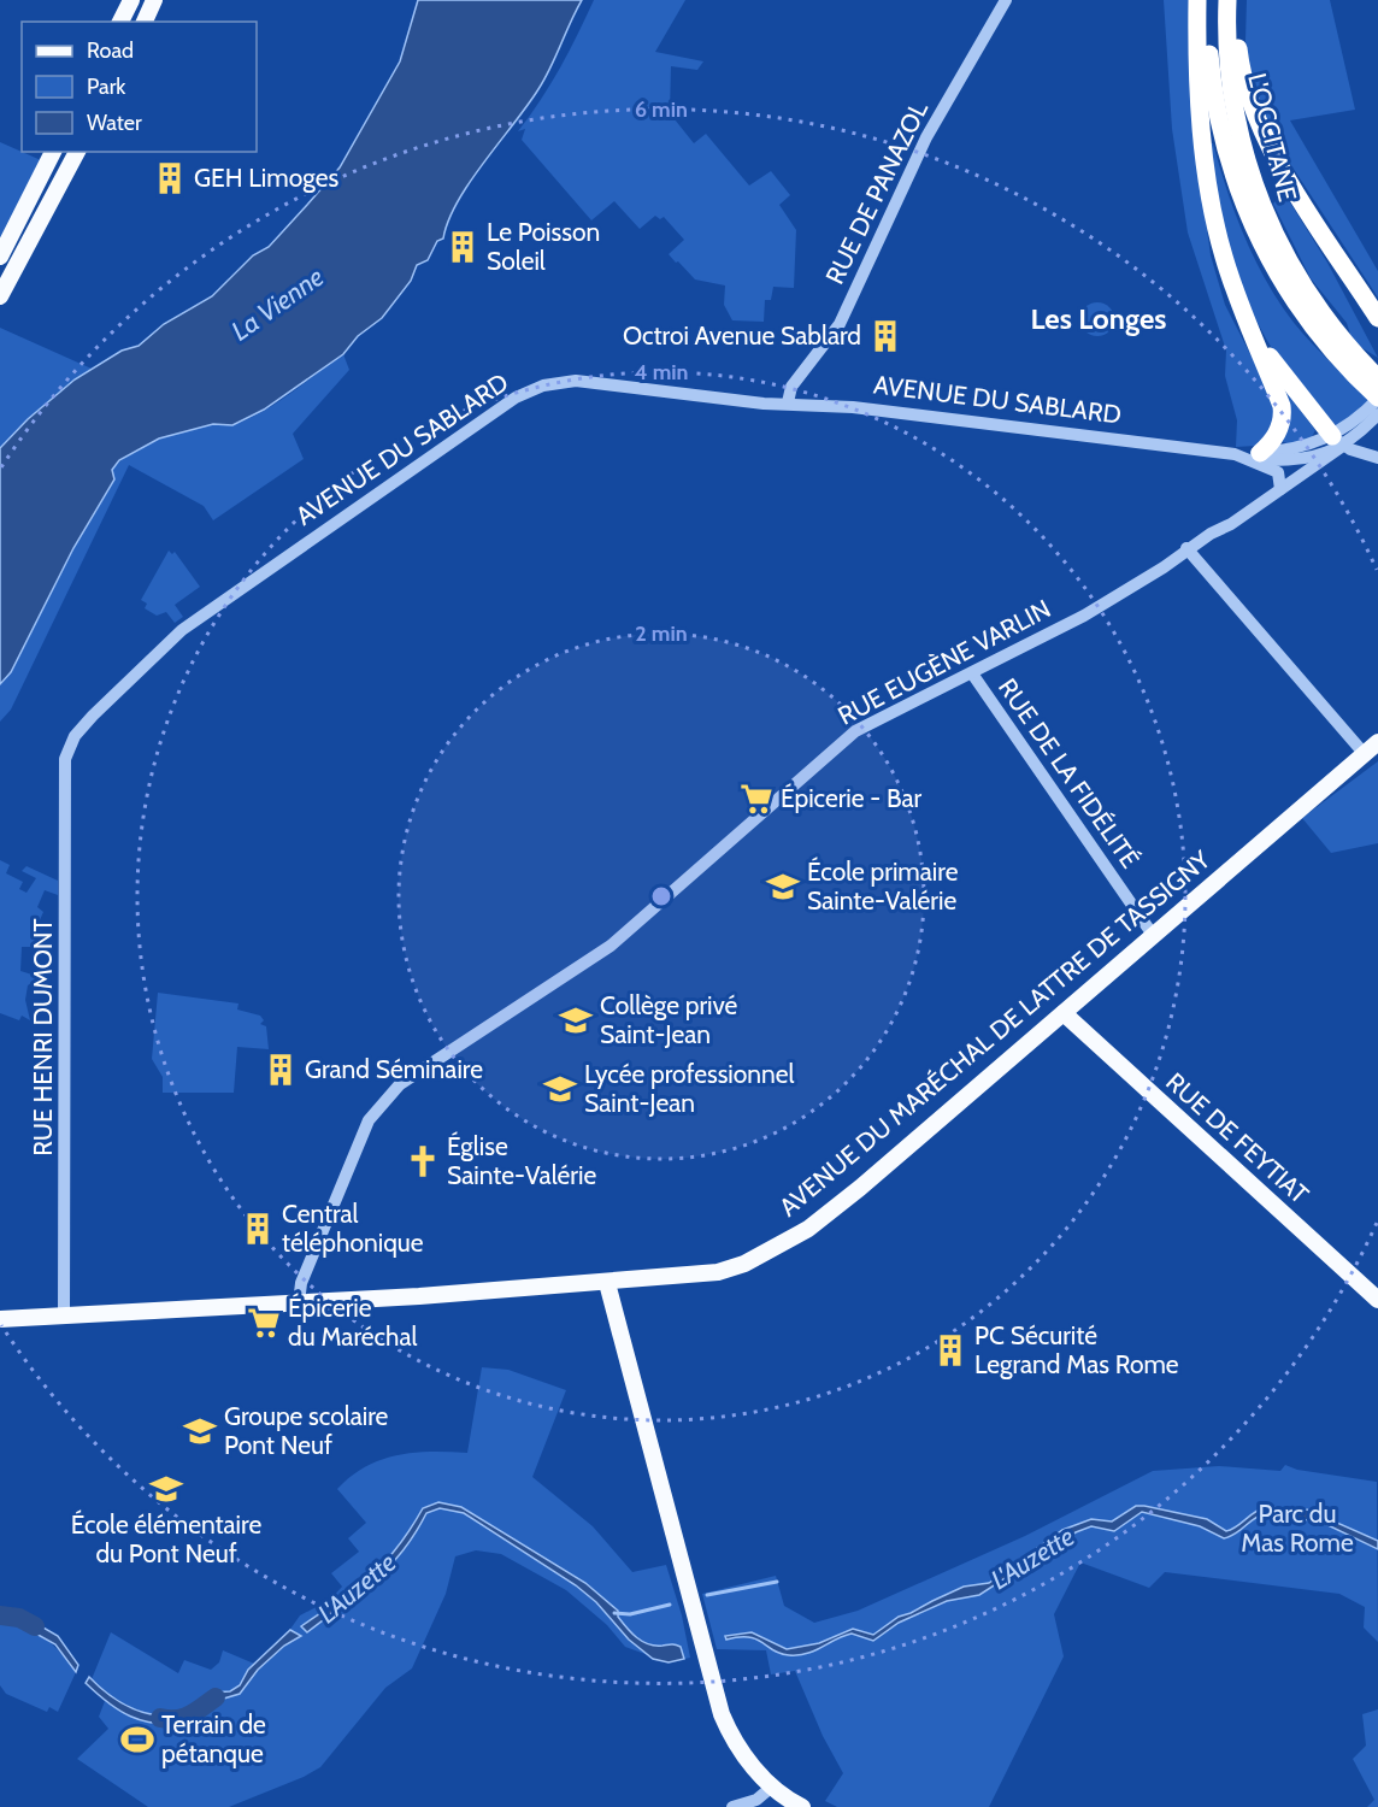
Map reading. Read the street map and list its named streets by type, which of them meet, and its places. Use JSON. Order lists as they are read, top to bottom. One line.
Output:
{"streets":{"highway":["L'OCCITANE"],"main road":["AVENUE DU MARÉCHAL DE LATTRE DE TASSIGNY","RUE DE FEYTIAT"],"street":["RUE DE PANAZOL","AVENUE DU SABLARD","RUE EUGÈNE VARLIN","RUE DE LA FIDÉLITÉ","RUE HENRI DUMONT"]},"crossings":[["L'OCCITANE","AVENUE DU SABLARD"],["RUE DE PANAZOL","AVENUE DU SABLARD"],["AVENUE DU SABLARD","RUE EUGÈNE VARLIN"],["AVENUE DU SABLARD","RUE HENRI DUMONT"],["RUE EUGÈNE VARLIN","RUE DE LA FIDÉLITÉ"],["RUE EUGÈNE VARLIN","AVENUE DU MARÉCHAL DE LATTRE DE TASSIGNY"],["RUE DE LA FIDÉLITÉ","AVENUE DU MARÉCHAL DE LATTRE DE TASSIGNY"],["AVENUE DU MARÉCHAL DE LATTRE DE TASSIGNY","RUE HENRI DUMONT"],["AVENUE DU MARÉCHAL DE LATTRE DE TASSIGNY","RUE DE FEYTIAT"]],"districts":["Les Longes"],"water":["La Vienne","L'Auzette"],"parks":["Parc du Mas Rome"],"places":{"building":["GEH Limoges","Le Poisson Soleil","Octroi Avenue Sablard","Grand Séminaire","Central téléphonique","PC Sécurité Legrand Mas Rome"],"supermarket":["Épicerie - Bar","Épicerie du Maréchal"],"school or university":["École primaire Sainte-Valérie","Collège privé Saint-Jean","Lycée professionnel Saint-Jean","Groupe scolaire Pont Neuf","École élémentaire du Pont Neuf"],"church":["Église Sainte-Valérie"],"sports":["Terrain de pétanque"]},"legend":["Road","Park","Water"],"rings":["6 min","4 min","2 min"]}
